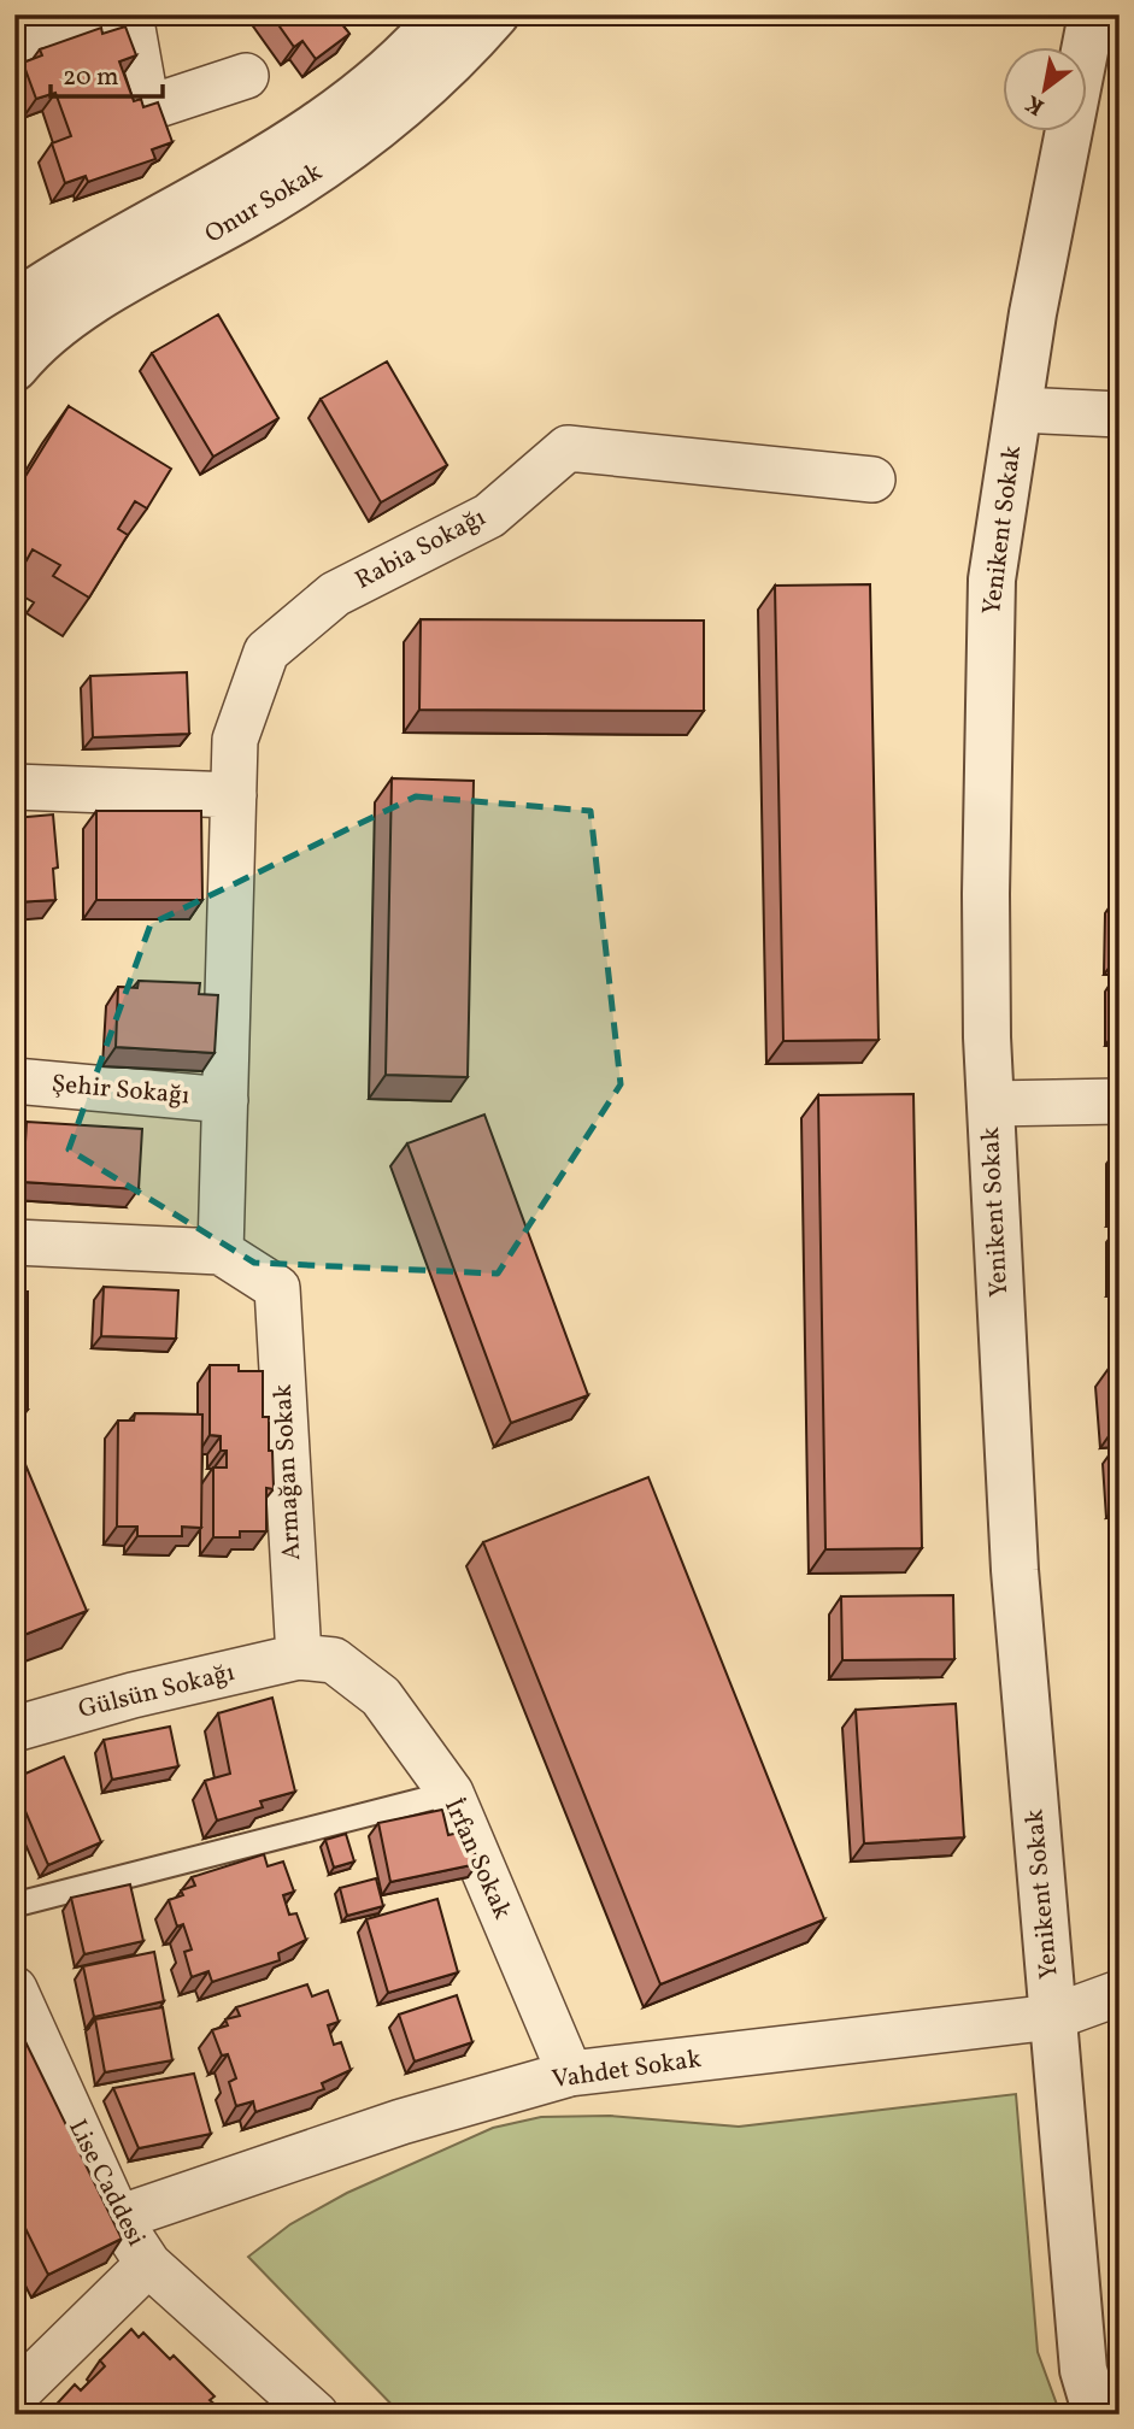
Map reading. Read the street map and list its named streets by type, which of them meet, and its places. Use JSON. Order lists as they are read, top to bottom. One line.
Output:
{"streets":{"street":["Onur Sokak","Yenikent Sokak","Rabia Sokağı","Şehir Sokağı","Armağan Sokak","Gülsün Sokağı","İrfan Sokak","Vahdet Sokak","Lise Caddesi"]},"crossings":[["Yenikent Sokak","Vahdet Sokak"],["Rabia Sokağı","Şehir Sokağı"],["Rabia Sokağı","Armağan Sokak"],["Armağan Sokak","Gülsün Sokağı"],["Armağan Sokak","İrfan Sokak"],["Gülsün Sokağı","İrfan Sokak"],["İrfan Sokak","Vahdet Sokak"],["Vahdet Sokak","Lise Caddesi"]],"scale_bar":"20 m","north":"bottom left"}
